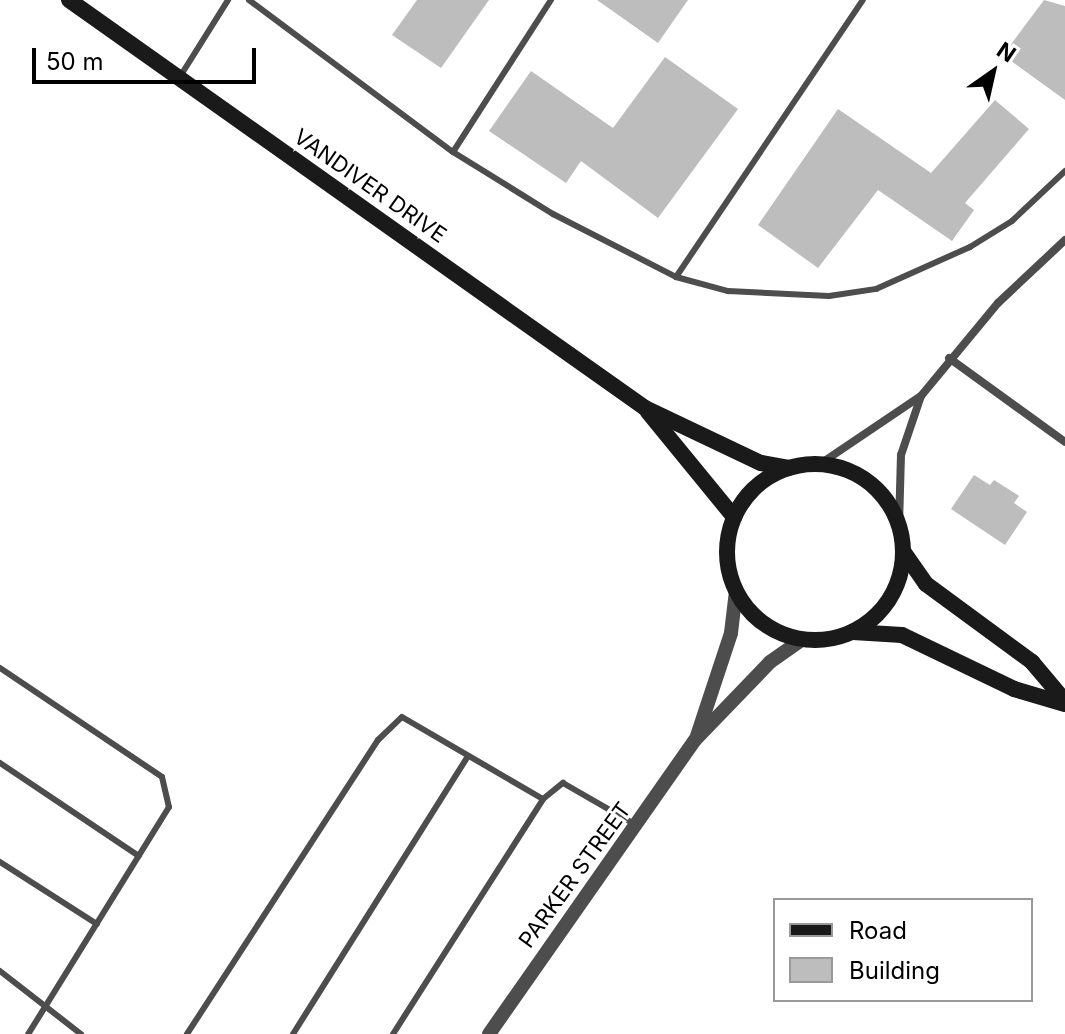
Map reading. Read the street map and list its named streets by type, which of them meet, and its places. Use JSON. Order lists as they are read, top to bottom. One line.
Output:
{"streets":{"main road":["VANDIVER DRIVE"],"street":["PARKER STREET"]},"crossings":[["VANDIVER DRIVE","PARKER STREET"]],"legend":["Road","Building"],"scale_bar":"50 m","north":"top right"}
